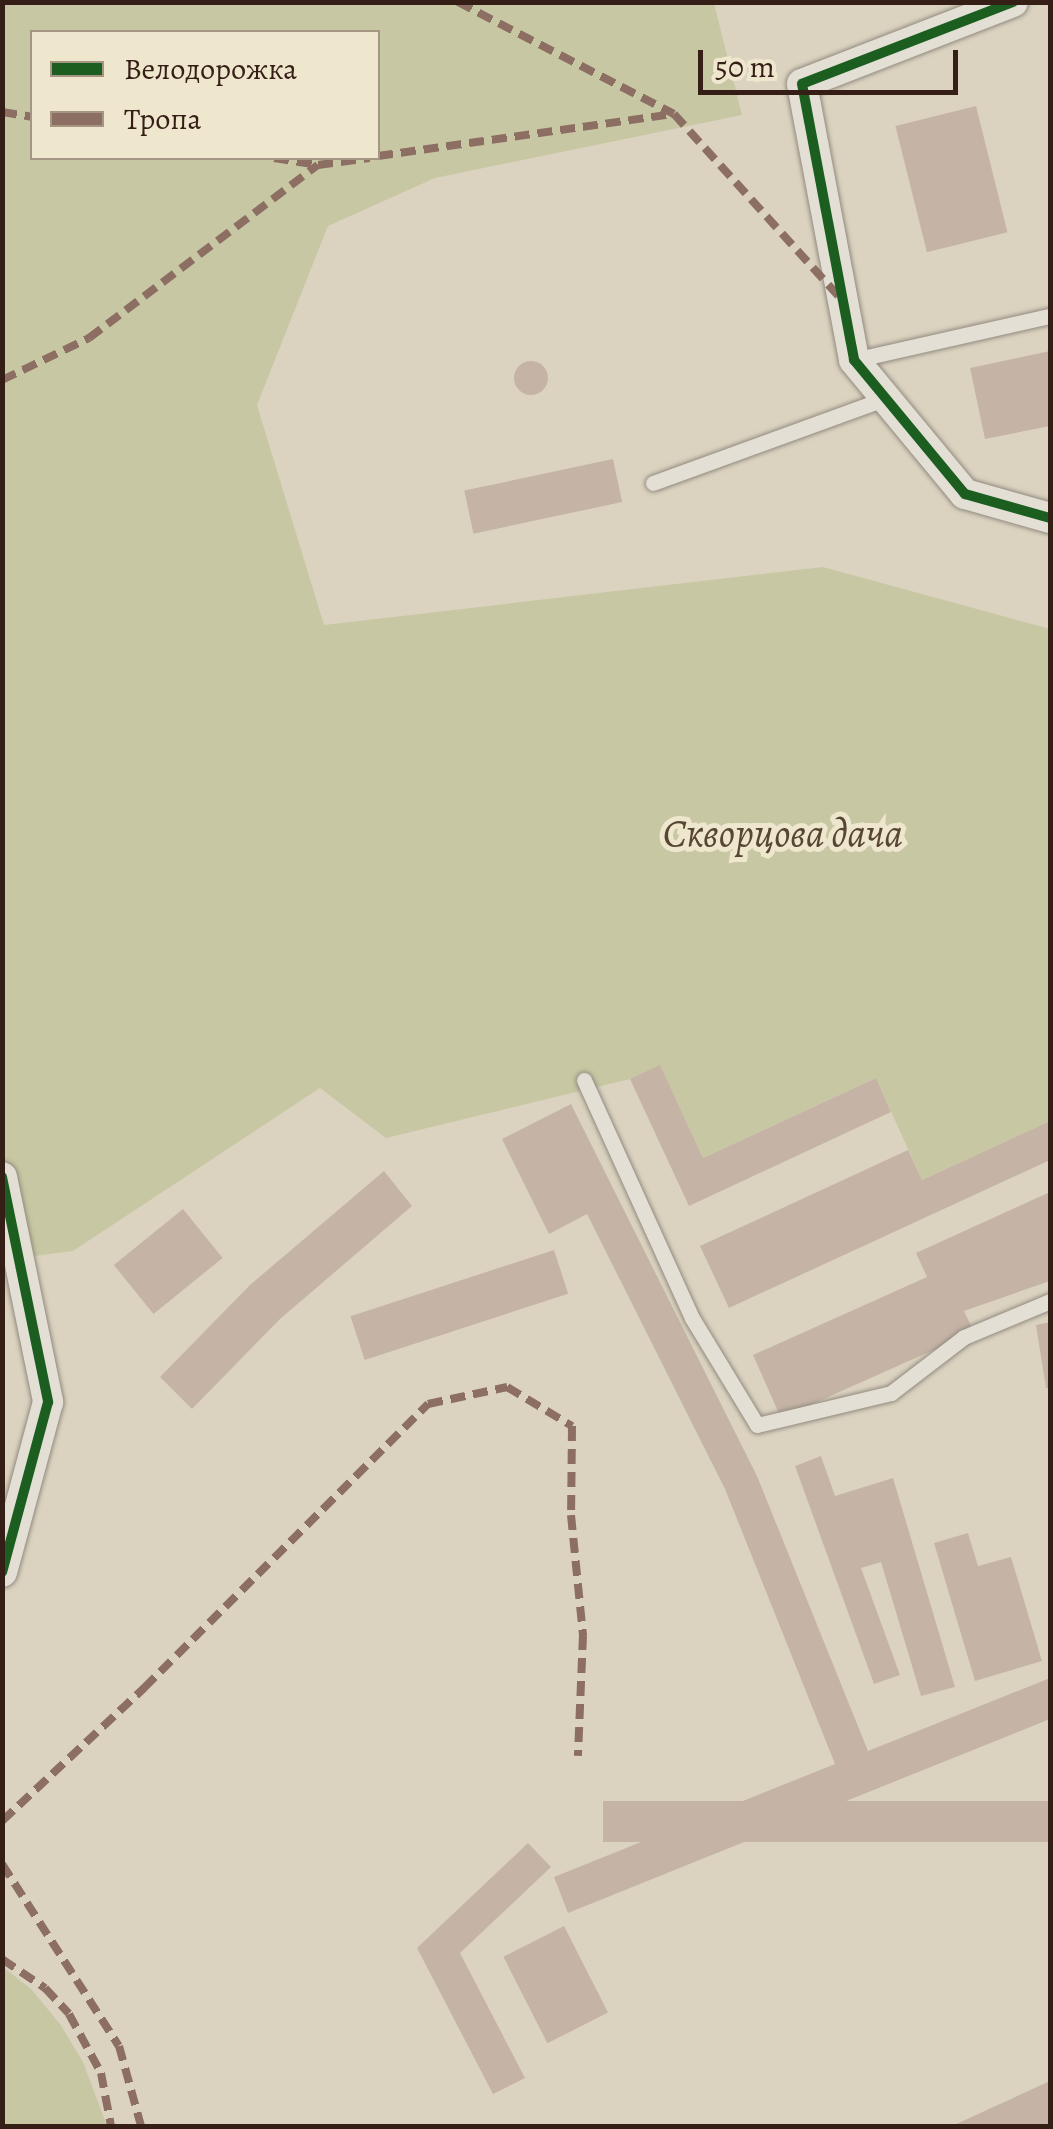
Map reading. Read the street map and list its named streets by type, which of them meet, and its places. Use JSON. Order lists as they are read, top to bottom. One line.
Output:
{"parks":["Скворцова дача"],"legend":["Велодорожка","Тропа"],"scale_bar":"50 m"}
